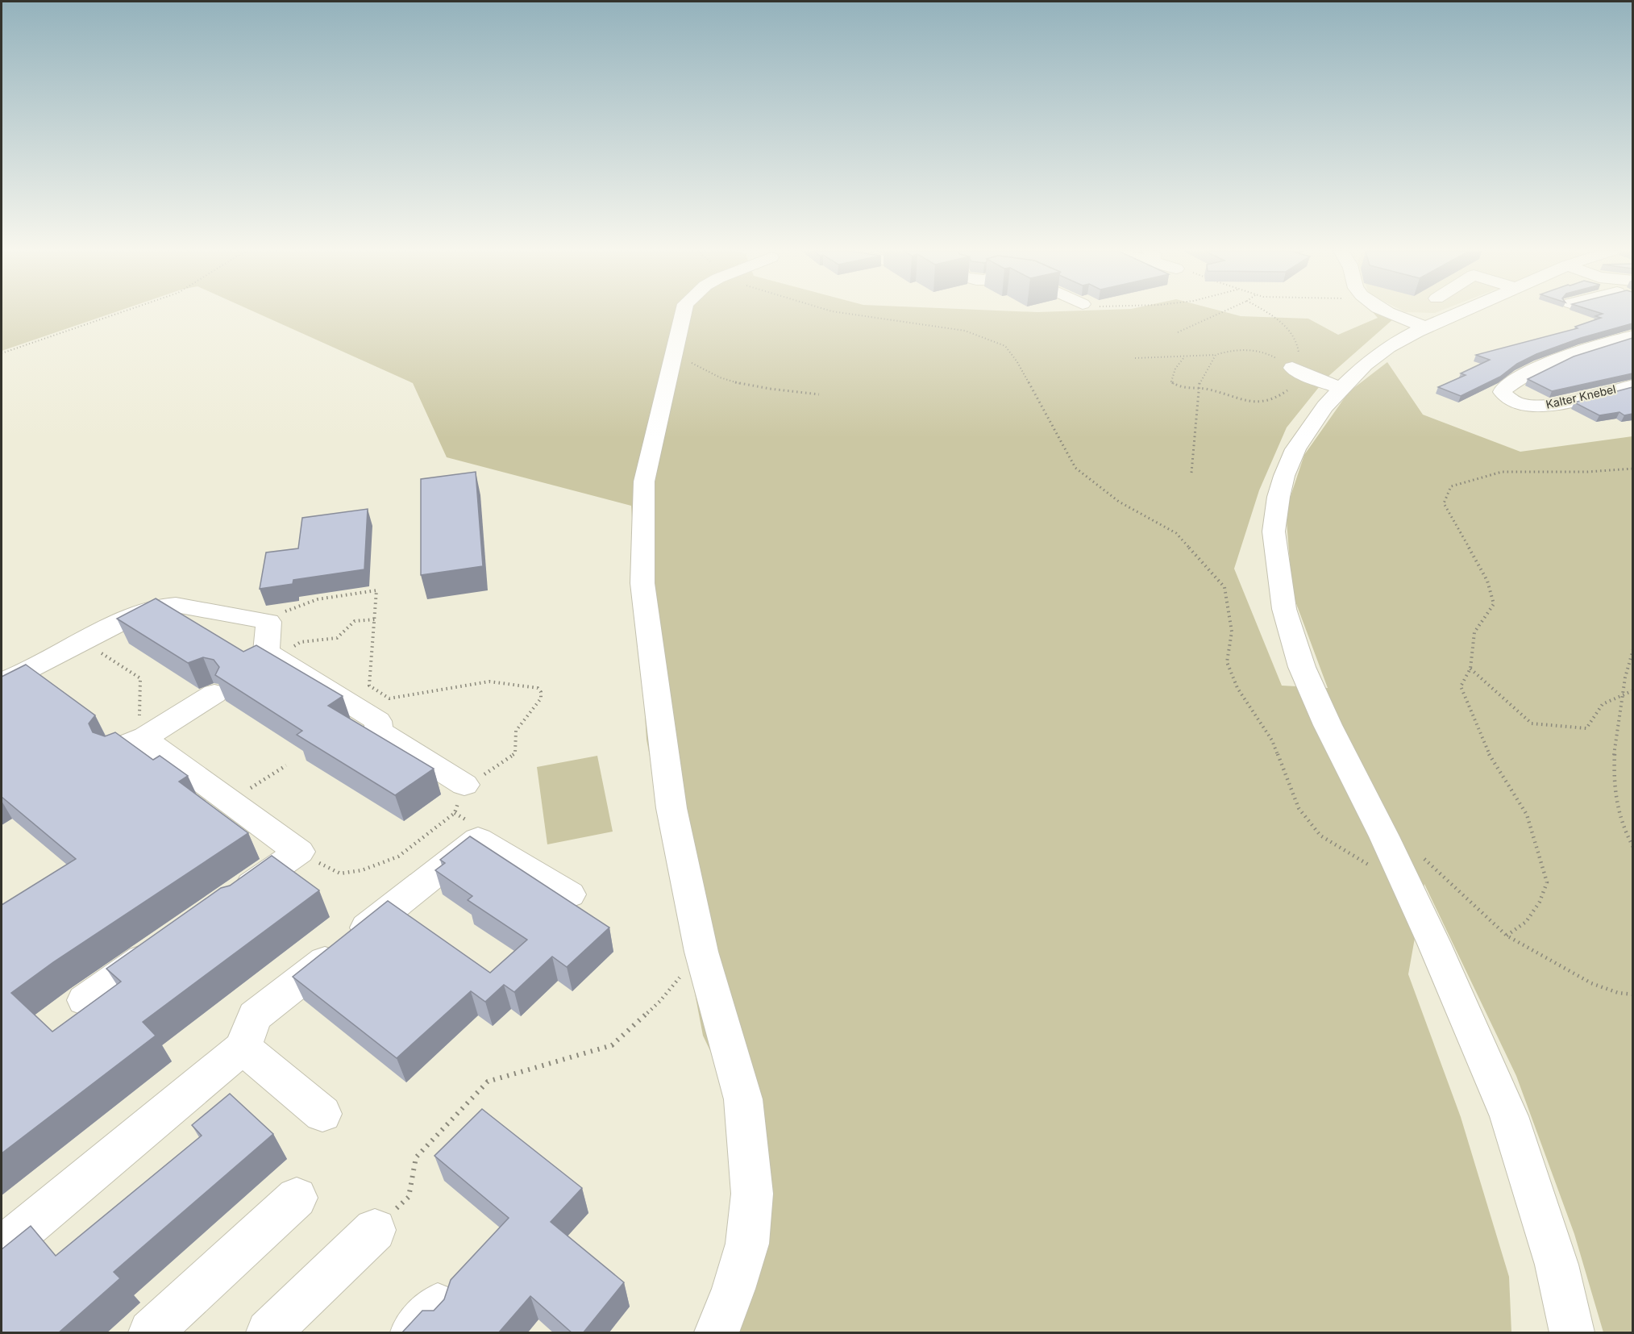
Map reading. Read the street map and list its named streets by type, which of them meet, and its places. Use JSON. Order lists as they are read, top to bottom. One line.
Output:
{"streets":{"street":["Kalter Knebel"]}}
